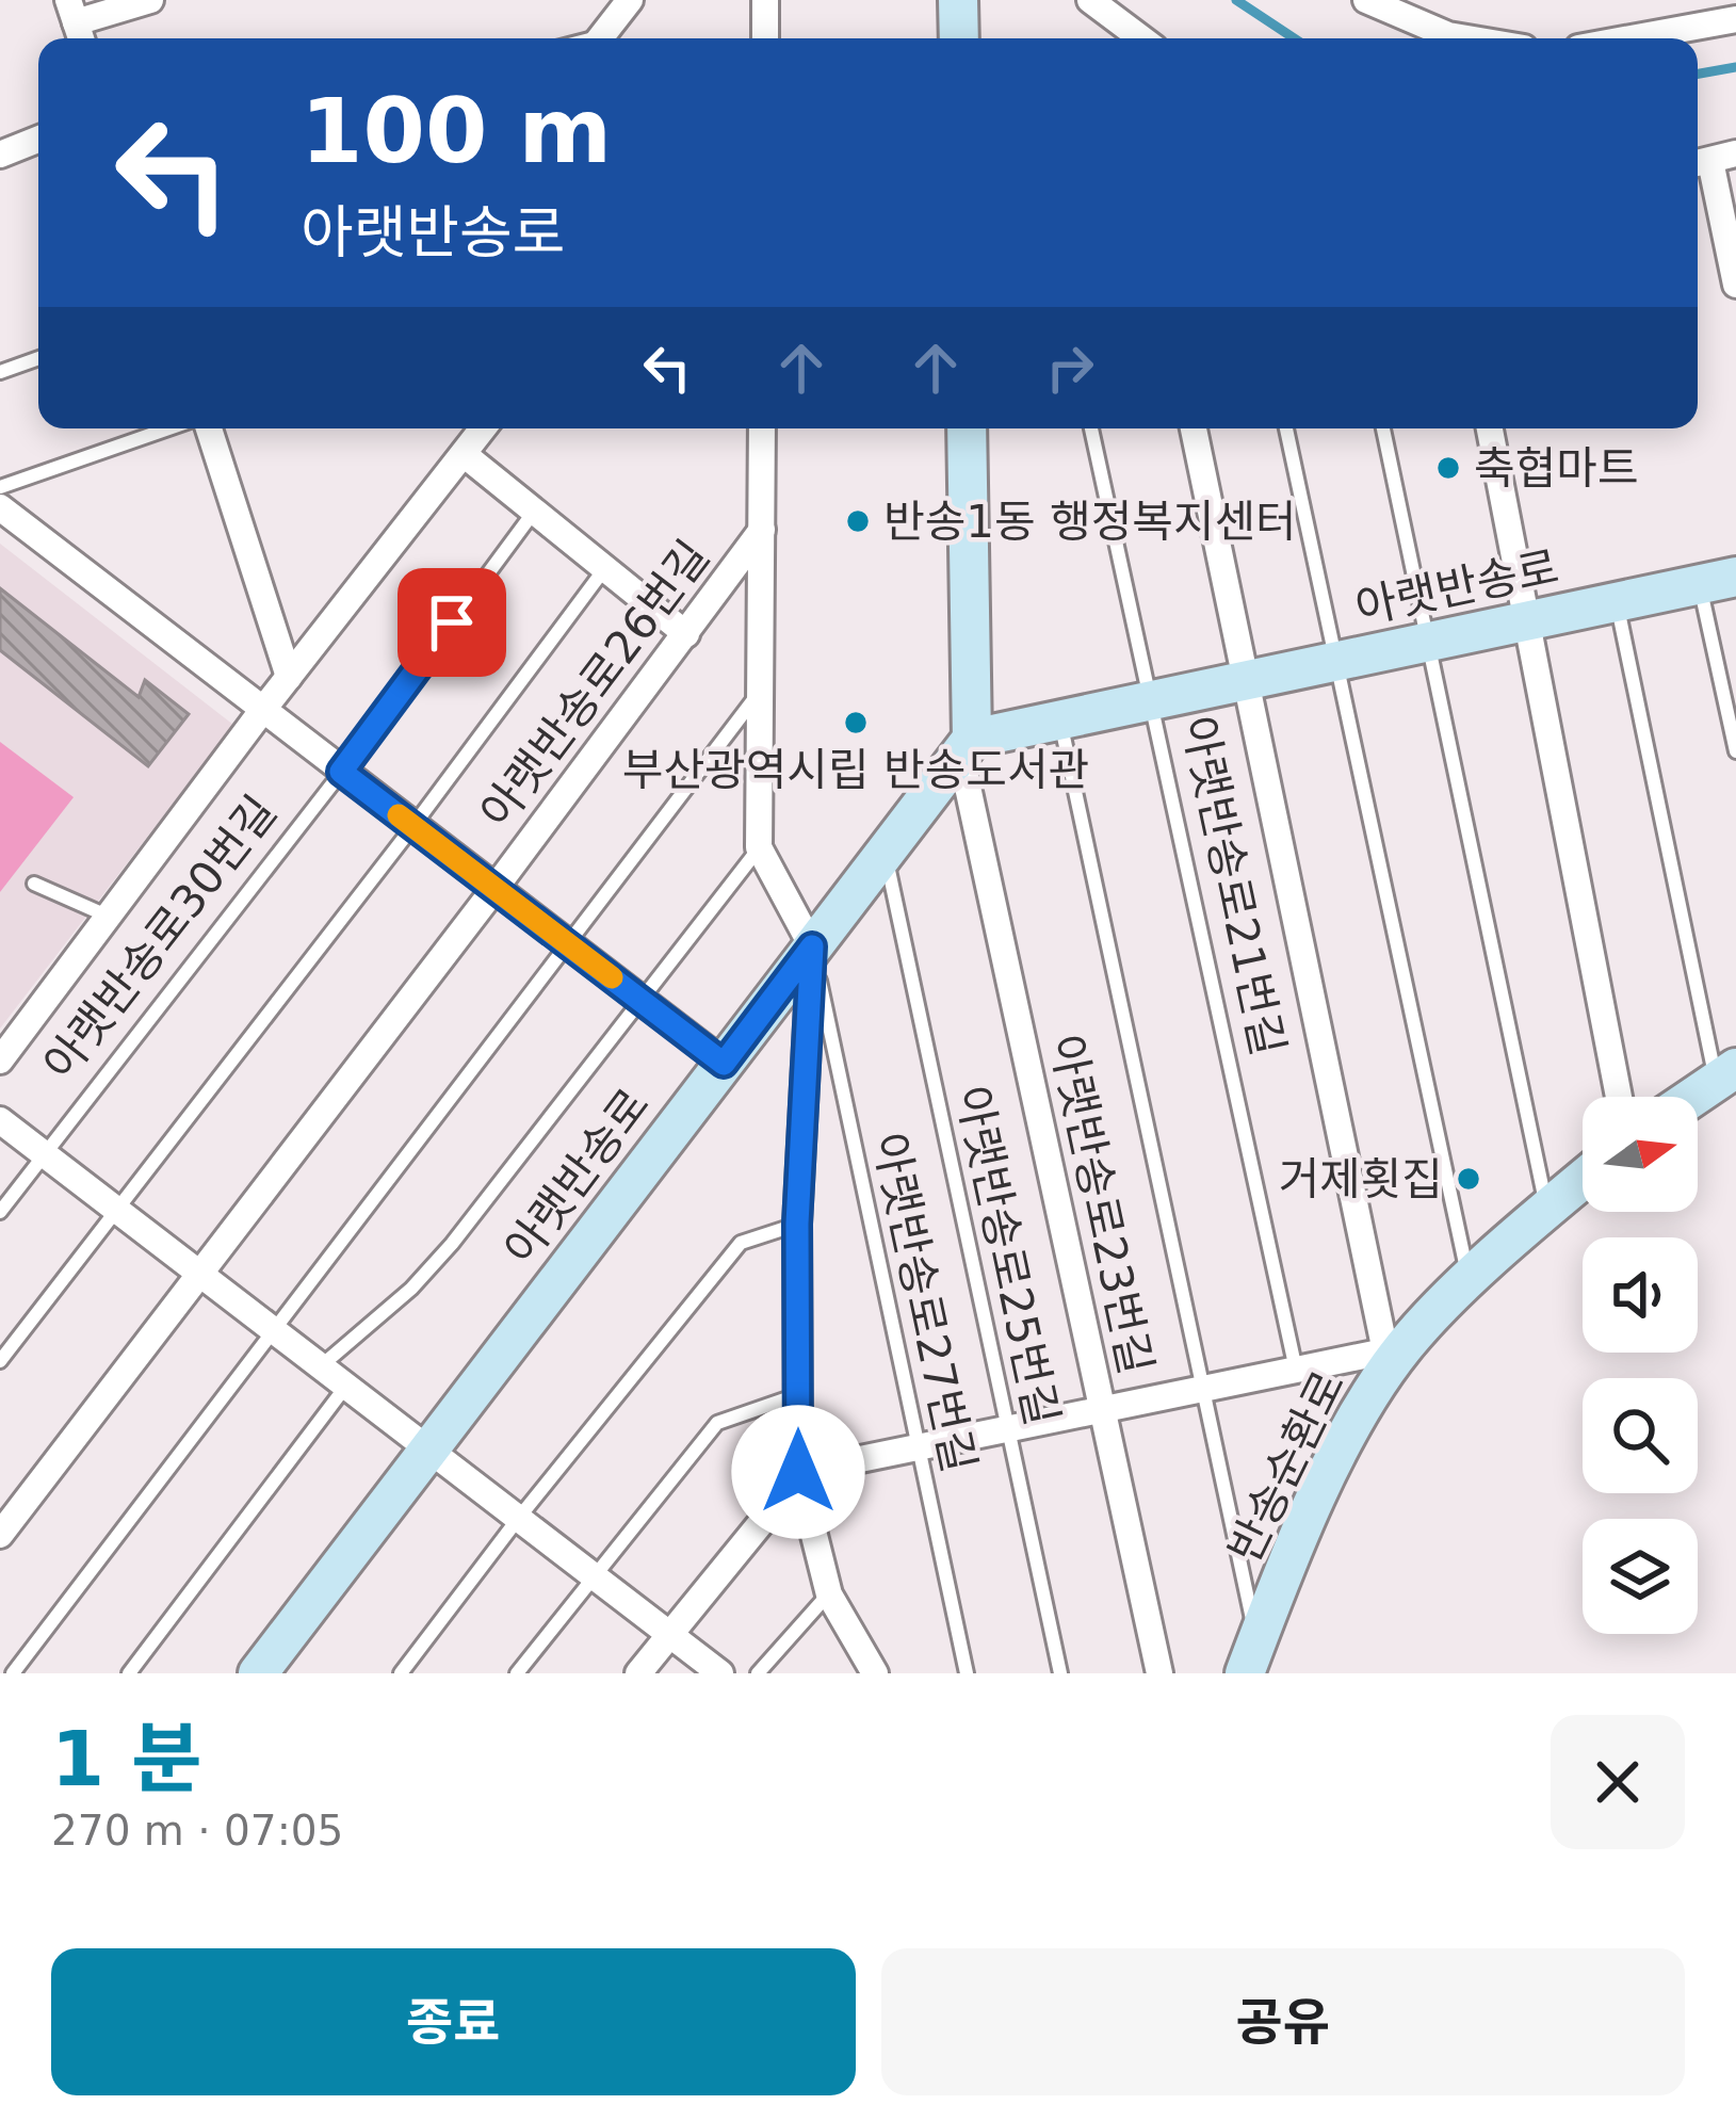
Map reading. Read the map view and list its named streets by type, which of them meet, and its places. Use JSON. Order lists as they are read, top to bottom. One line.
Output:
{"streets":{"main road":["아랫반송로","반송순환로"],"street":["아랫반송로26번길","아랫반송로21번길","아랫반송로30번길","아랫반송로23번길"],"lane":["아랫반송로25번길","아랫반송로27번길"]},"crossings":[["아랫반송로","아랫반송로26번길"],["아랫반송로","아랫반송로21번길"],["아랫반송로","아랫반송로23번길"],["아랫반송로","아랫반송로25번길"],["아랫반송로","아랫반송로27번길"],["아랫반송로26번길","아랫반송로27번길"],["아랫반송로21번길","반송순환로"]],"places":["축협마트","반송1동 행정복지센터","부산광역시립 반송도서관","거제횟집"],"north":"right","page":{"turn":["100 m","아랫반송로"],"heading":["1 분","270 m · 07:05"],"buttons":["종료","공유"]}}
